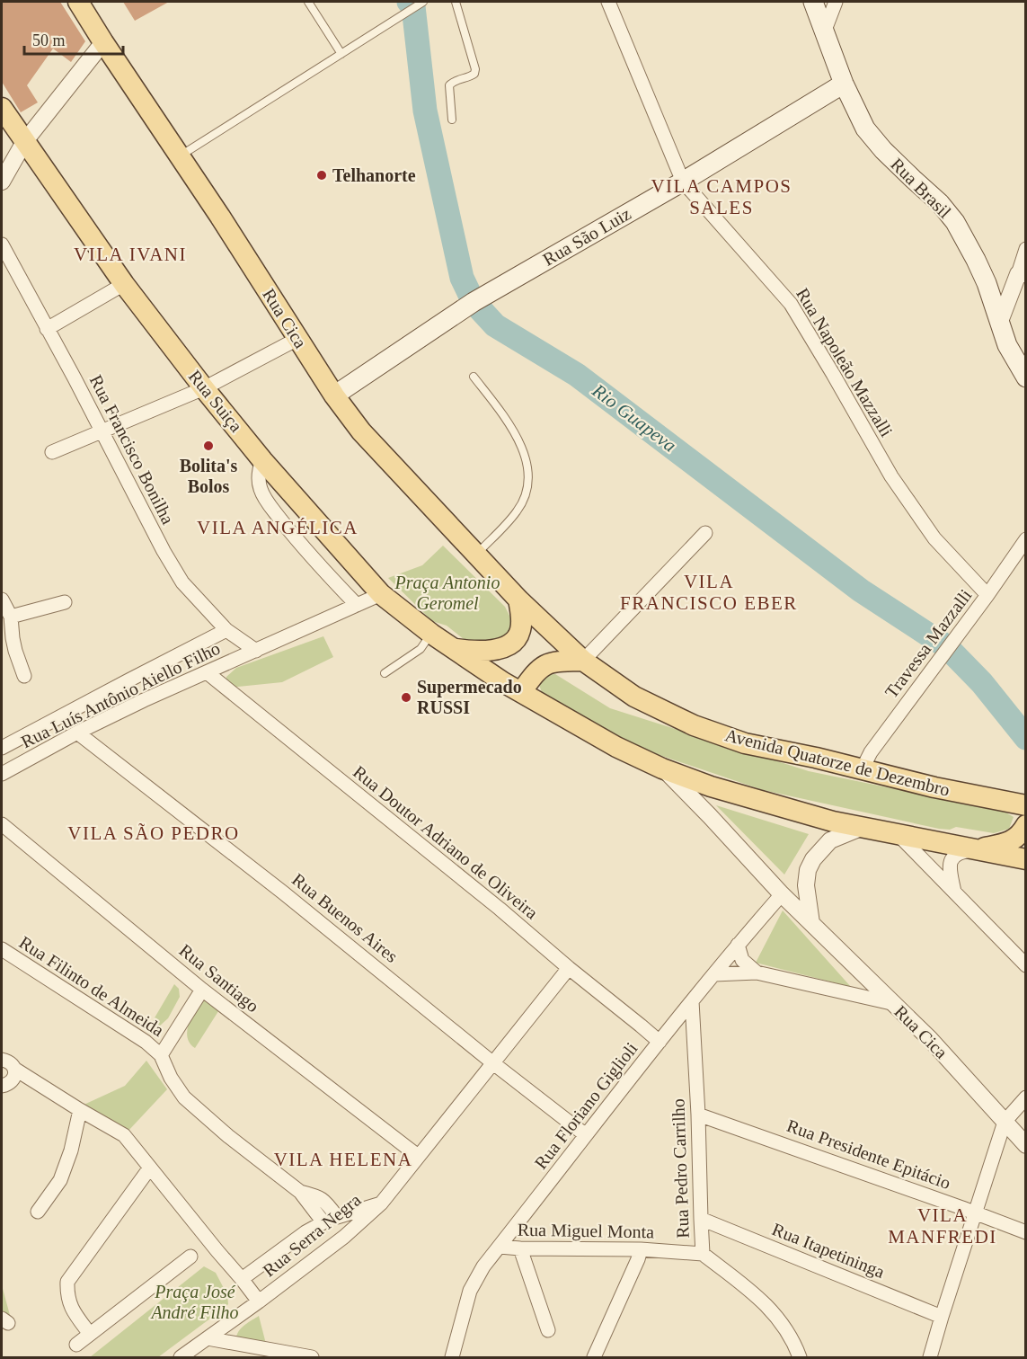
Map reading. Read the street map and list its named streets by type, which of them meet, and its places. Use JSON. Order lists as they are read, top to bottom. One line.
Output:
{"streets":{"main road":["Rua Brasil","Rua São Luiz","Rua Cica","Rua Suiça","Avenida Quatorze de Dezembro"],"street":["Rua Napoleão Mazzalli","Rua Francisco Bonilha","Travessa Mazzalli","Rua Luís Antônio Aiello Filho","Rua Doutor Adriano de Oliveira","Rua Buenos Aires","Rua Santiago","Rua Filinto de Almeida","Rua Floriano Giglioli","Rua Presidente Epitácio","Rua Pedro Carrilho","Rua Miguel Monta","Rua Serra Negra","Rua Itapetininga"]},"crossings":[["Rua Brasil","Rua São Luiz"],["Rua São Luiz","Rua Cica"],["Rua São Luiz","Rua Napoleão Mazzalli"],["Rua Cica","Avenida Quatorze de Dezembro"],["Rua Cica","Rua Floriano Giglioli"],["Rua Napoleão Mazzalli","Travessa Mazzalli"],["Rua Suiça","Rua Luís Antônio Aiello Filho"],["Rua Francisco Bonilha","Rua Luís Antônio Aiello Filho"],["Travessa Mazzalli","Avenida Quatorze de Dezembro"],["Rua Luís Antônio Aiello Filho","Rua Doutor Adriano de Oliveira"],["Rua Luís Antônio Aiello Filho","Rua Buenos Aires"],["Rua Doutor Adriano de Oliveira","Rua Floriano Giglioli"],["Rua Doutor Adriano de Oliveira","Rua Serra Negra"],["Rua Buenos Aires","Rua Floriano Giglioli"],["Rua Buenos Aires","Rua Serra Negra"],["Rua Santiago","Rua Serra Negra"],["Rua Floriano Giglioli","Rua Pedro Carrilho"],["Rua Floriano Giglioli","Rua Miguel Monta"],["Rua Presidente Epitácio","Rua Pedro Carrilho"],["Rua Pedro Carrilho","Rua Miguel Monta"],["Rua Pedro Carrilho","Rua Itapetininga"]],"districts":["VILA CAMPOS SALES","VILA IVANI","VILA ANGÉLICA","VILA FRANCISCO EBER","VILA SÃO PEDRO","VILA HELENA","VILA MANFREDI"],"water":["Rio Guapeva"],"parks":["Praça Antonio Geromel","Praça José André Filho"],"places":["Telhanorte","Bolita's Bolos","Supermecado RUSSI"],"scale_bar":"50 m"}
